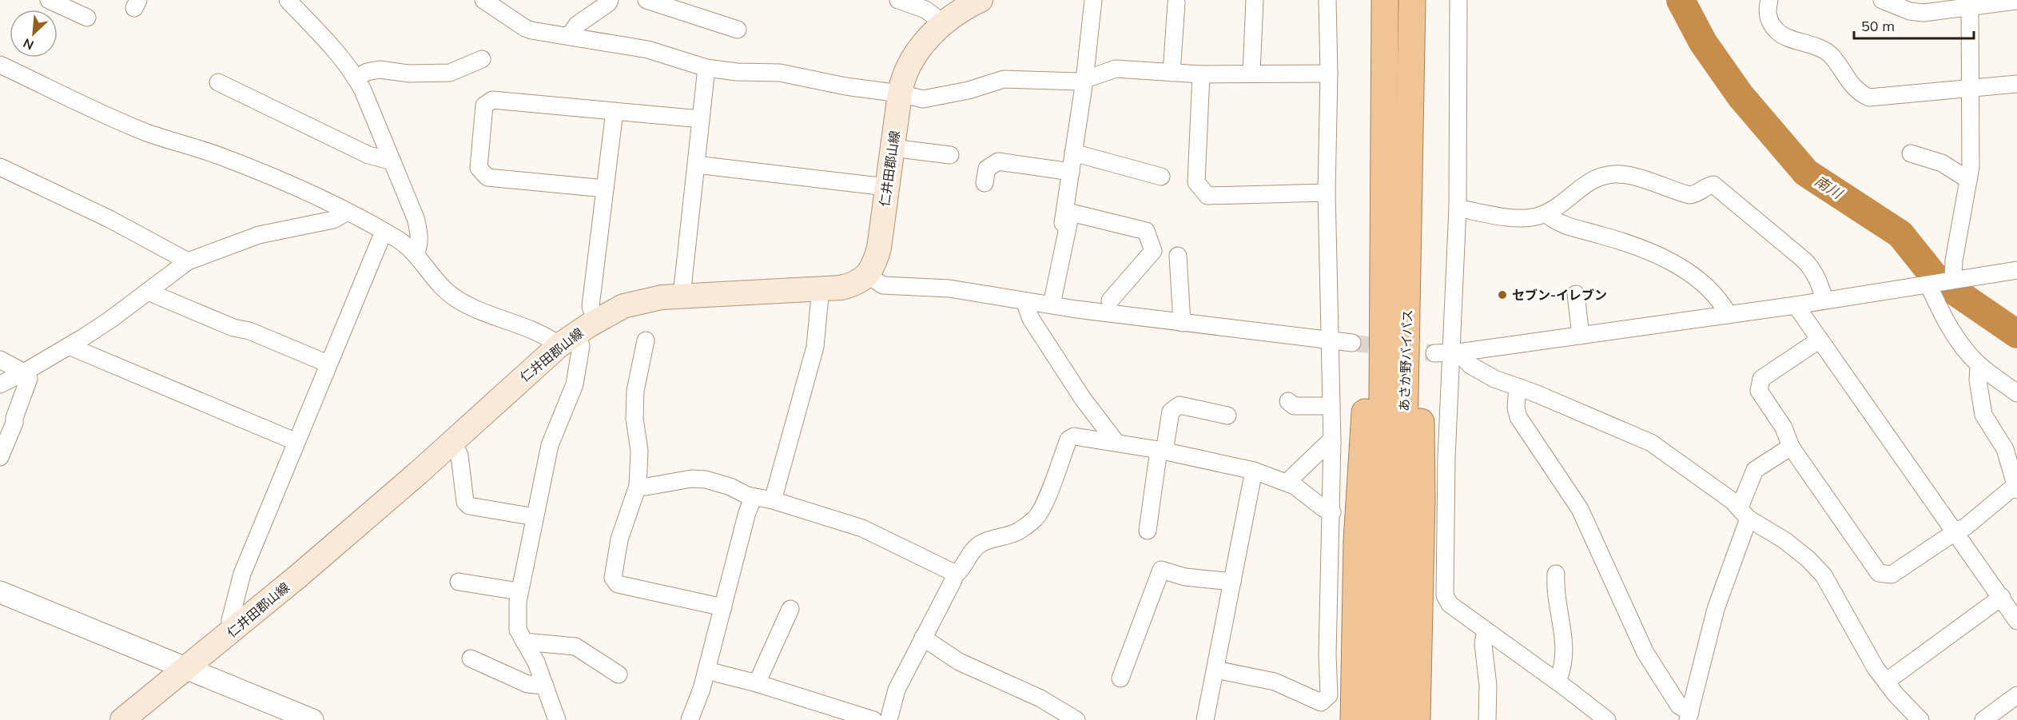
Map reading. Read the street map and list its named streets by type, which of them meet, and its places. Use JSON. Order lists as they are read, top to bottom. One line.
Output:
{"streets":{"highway":["あさか野バイパス"],"main road":["仁井田郡山線"]},"water":["南川"],"places":["セブン-イレブン"],"scale_bar":"50 m","north":"bottom left"}
